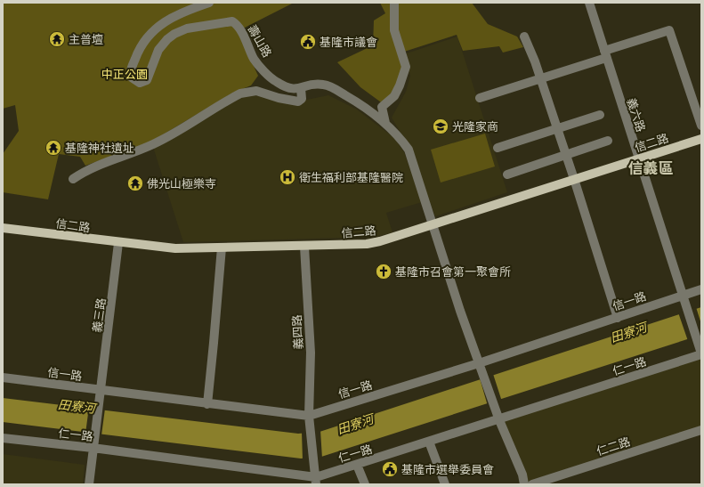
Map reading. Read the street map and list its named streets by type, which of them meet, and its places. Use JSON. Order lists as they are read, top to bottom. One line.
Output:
{"streets":{"main road":["信二路"],"street":["壽山路","義六路","信一路","義三路","義四路","仁一路","仁二路"]},"crossings":[["壽山路","信二路"],["壽山路","信一路"],["壽山路","仁一路"],["義六路","信二路"],["義六路","信一路"],["義六路","仁一路"],["信二路","義三路"],["信二路","義四路"],["信一路","義三路"],["信一路","義四路"],["義三路","仁一路"],["義四路","仁一路"]],"districts":["信義區"],"water":["田寮河"],"parks":["中正公園"],"places":{"temple":["主普壇","基隆神社遺址","佛光山極樂寺"],"public building":["基隆市議會","基隆市選舉委員會"],"school or university":["光隆家商"],"hospital":["衛生福利部基隆醫院"],"church":["基隆市召會第一聚會所"]}}
